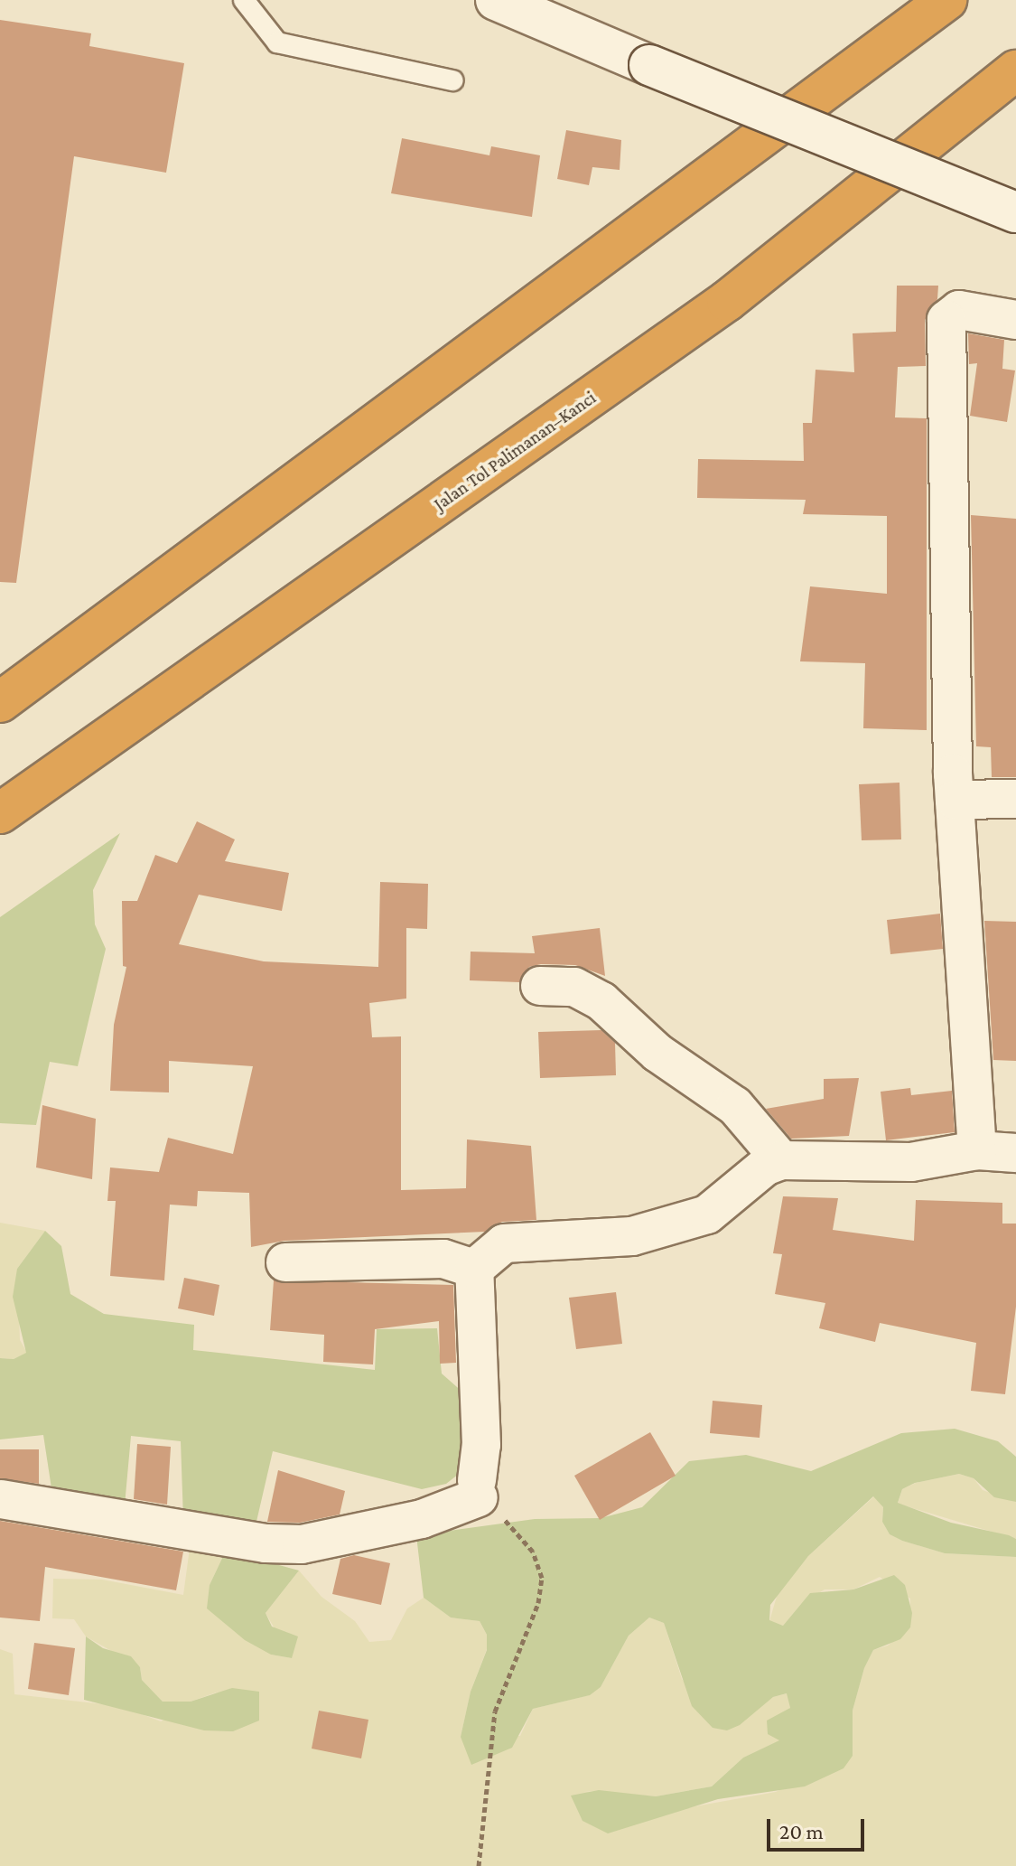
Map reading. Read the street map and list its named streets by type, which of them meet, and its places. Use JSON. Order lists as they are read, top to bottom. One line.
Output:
{"streets":{"highway":["Jalan Tol Palimanan–Kanci"]},"scale_bar":"20 m"}
